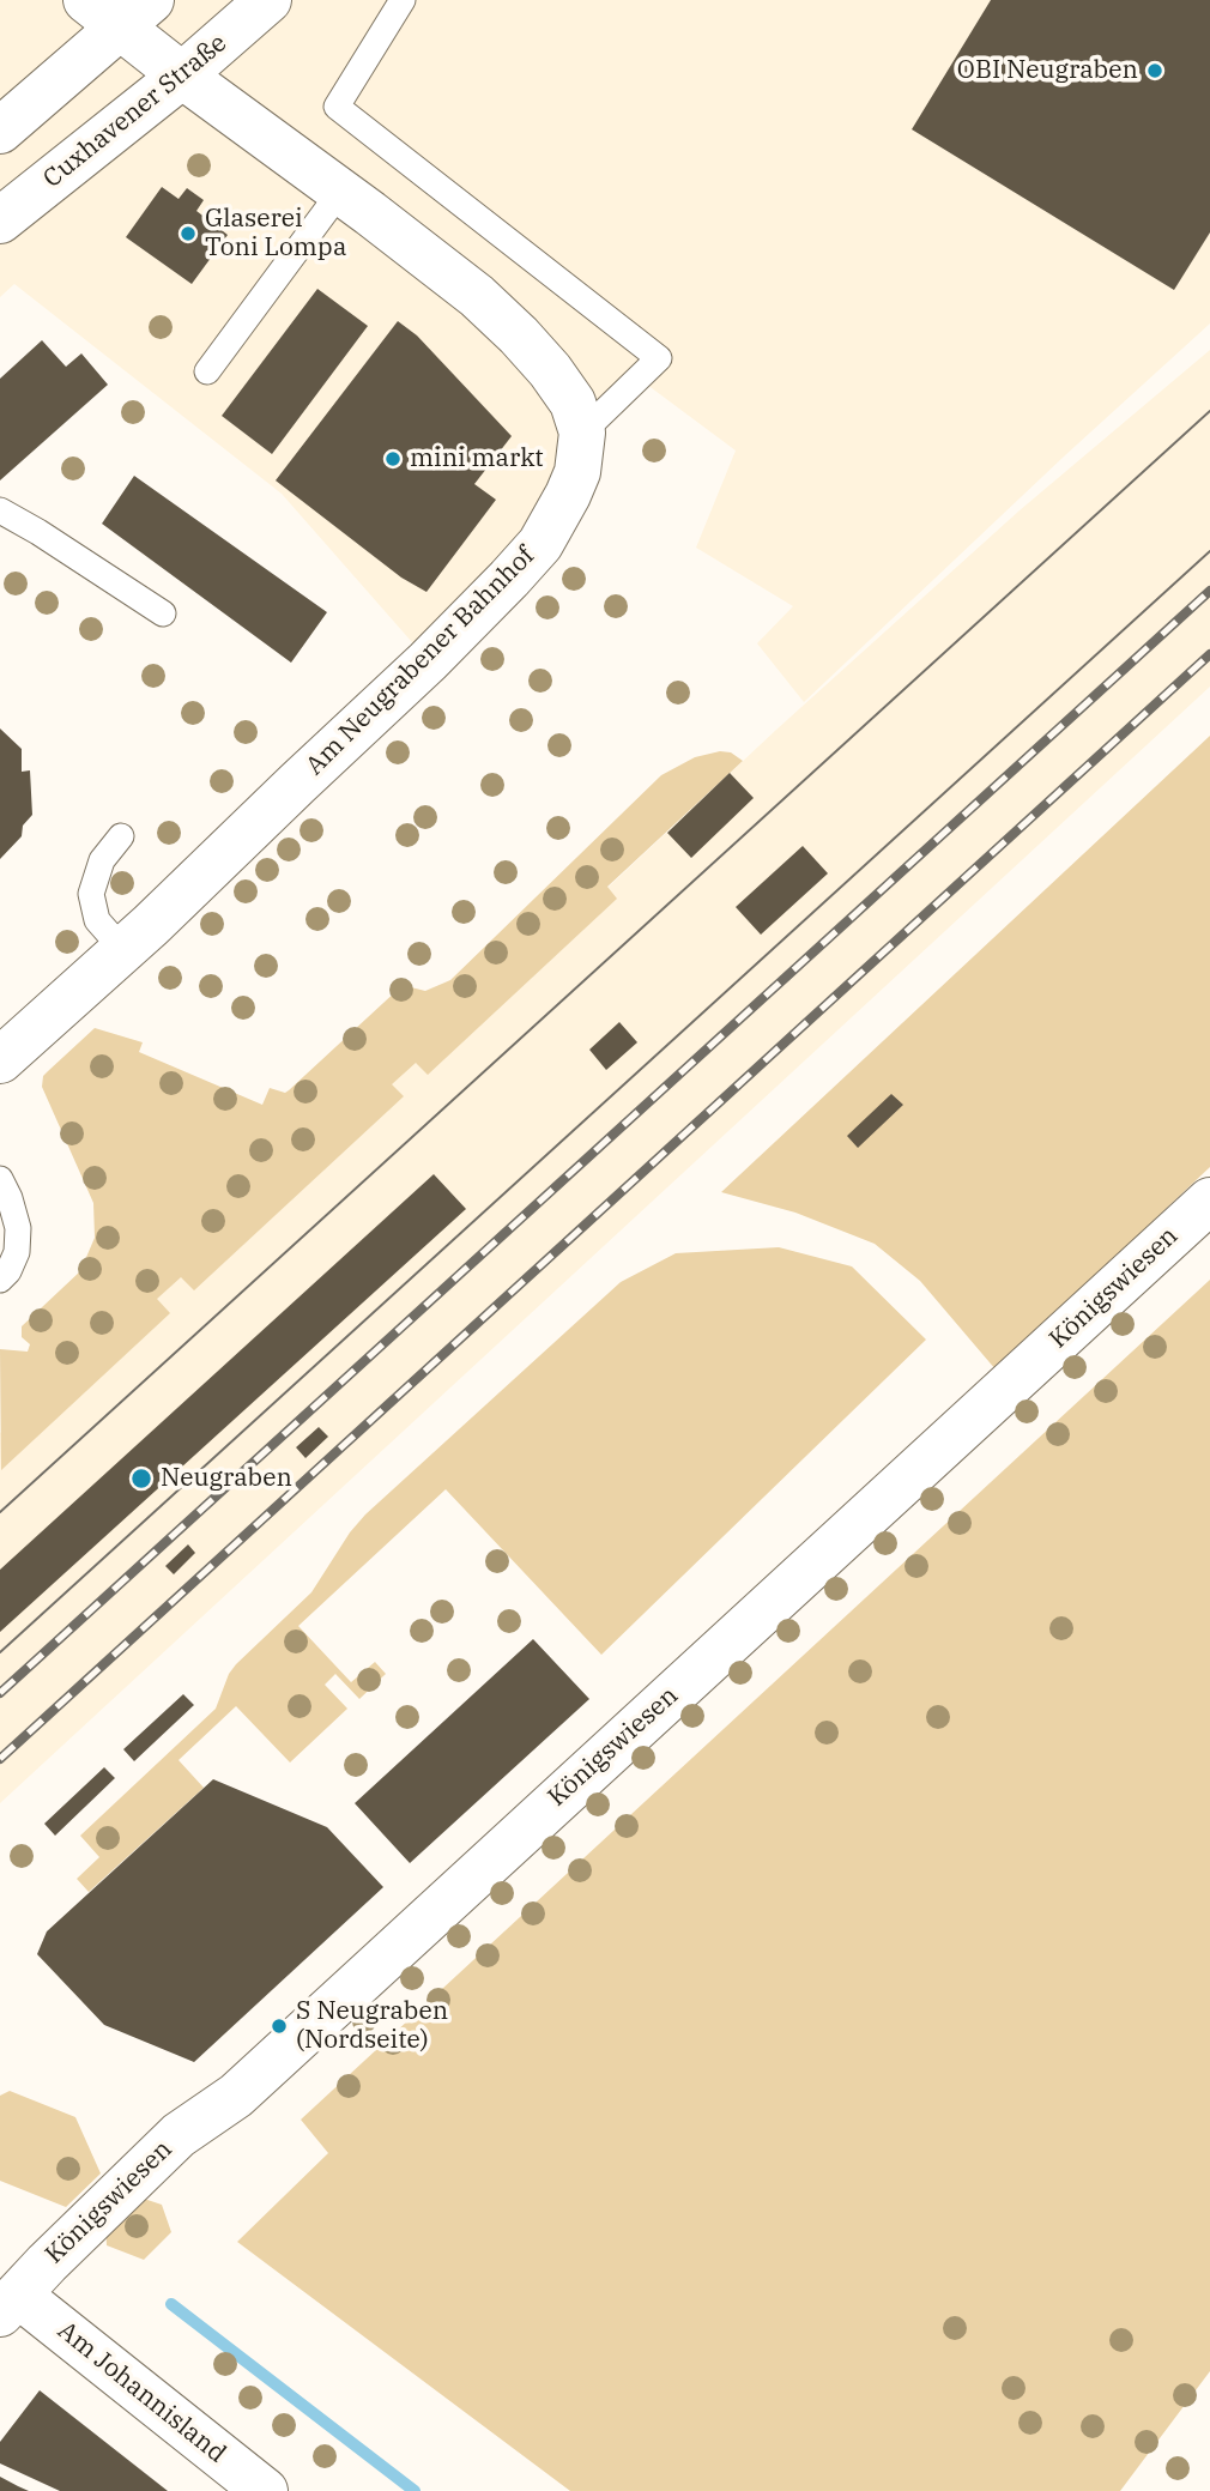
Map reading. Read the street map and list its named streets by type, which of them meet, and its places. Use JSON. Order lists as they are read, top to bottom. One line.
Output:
{"streets":{"street":["Cuxhavener Straße","Am Neugrabener Bahnhof","Königswiesen","Am Johannisland"]},"crossings":[["Königswiesen","Am Johannisland"]],"places":["OBI Neugraben","Glaserei Toni Lompa","mini markt","Neugraben","S Neugraben (Nordseite)"]}
